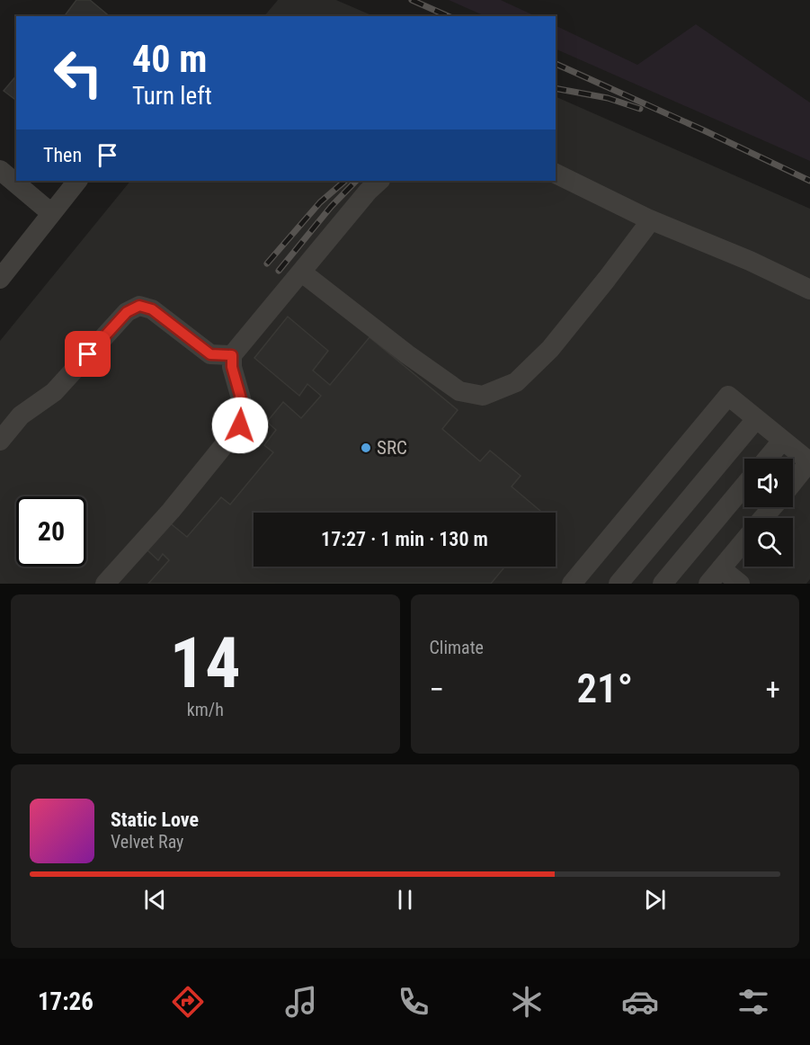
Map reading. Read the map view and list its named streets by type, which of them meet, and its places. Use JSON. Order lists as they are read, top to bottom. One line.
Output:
{"places":["SRC"],"page":{"turn":["40 m","Turn left"],"then":"Then","limit":"20","trip":"17:27 · 1 min · 130 m","tile":[["14","km/h"],"Climate"],"heat":["−","21°","+"],"song":["Static Love","Velvet Ray"],"tabs":"17:26"}}
